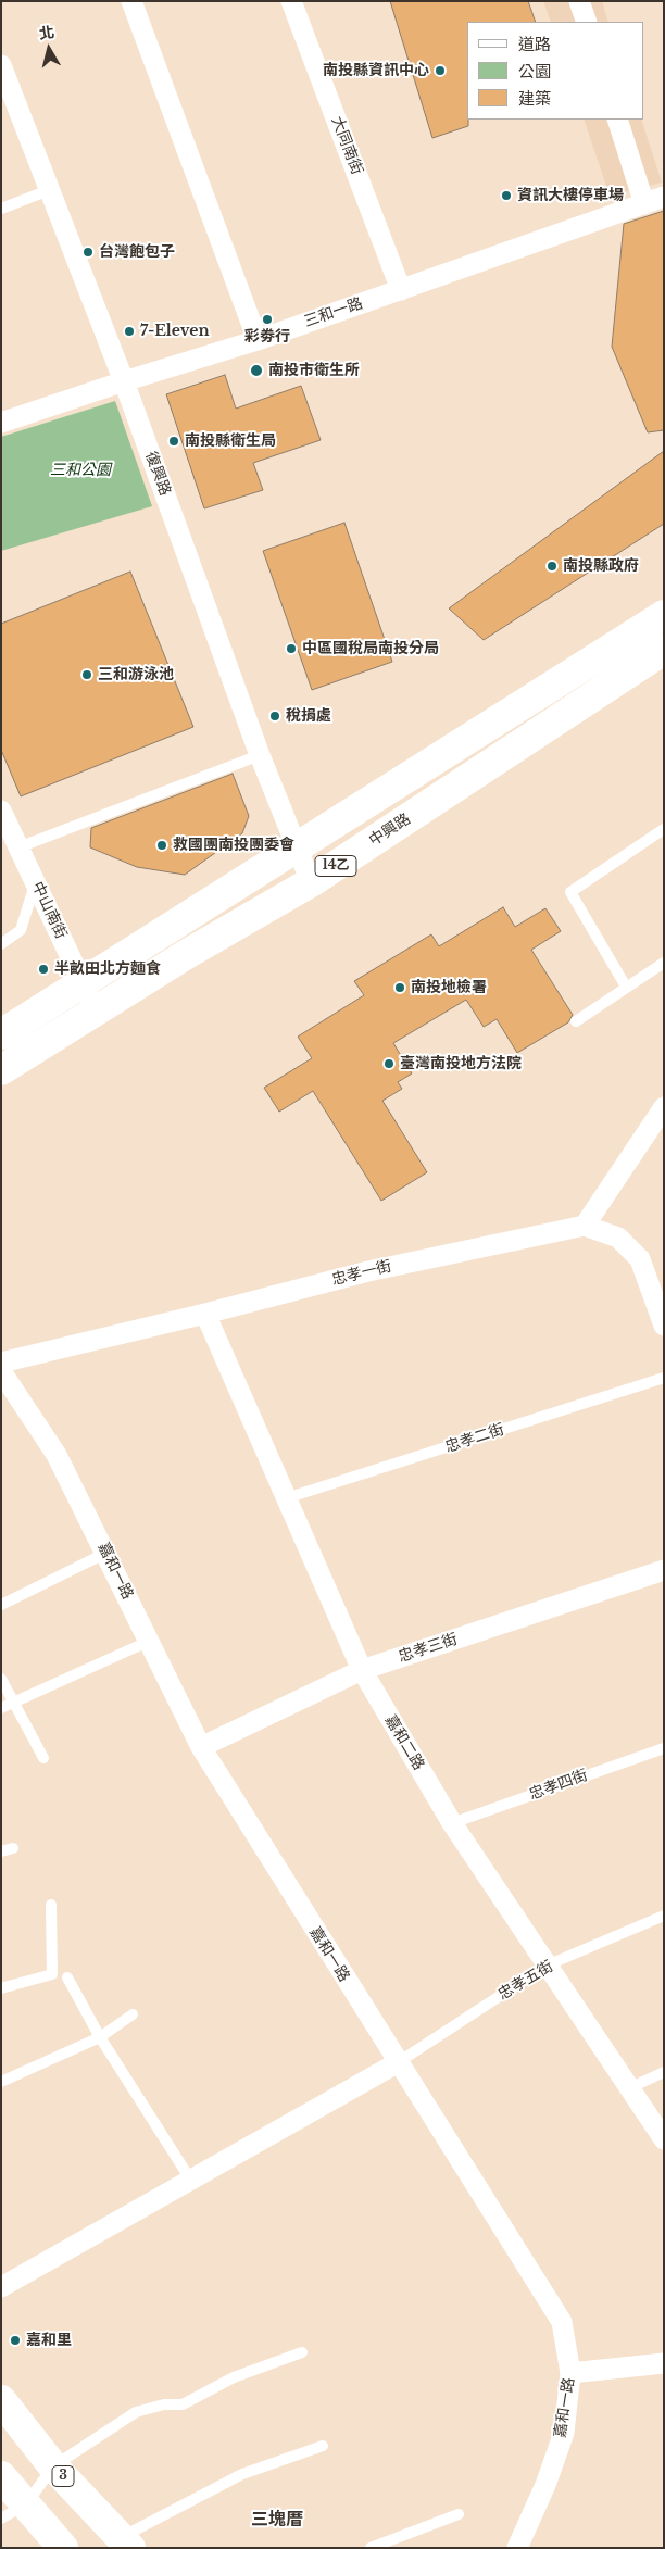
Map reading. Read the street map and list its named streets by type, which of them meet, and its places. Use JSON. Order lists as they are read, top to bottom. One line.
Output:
{"streets":{"main road":["中興路","14乙","3"],"street":["大同南街","三和一路","復興路","中山南街","忠孝一街","嘉和一路","忠孝三街","嘉和二路"],"lane":["忠孝二街","忠孝四街","忠孝五街"]},"crossings":[["大同南街","三和一路"],["三和一路","復興路"],["復興路","中興路"],["復興路","14乙"],["中興路","中山南街"],["14乙","中山南街"],["忠孝一街","嘉和二路"],["忠孝二街","嘉和二路"],["嘉和一路","忠孝三街"],["嘉和一路","忠孝五街"],["忠孝三街","嘉和二路"],["嘉和二路","忠孝四街"],["嘉和二路","忠孝五街"]],"districts":["三塊厝"],"parks":["三和公園"],"places":["南投縣資訊中心","資訊大樓停車場","台灣飽包子","彩劵行","7-Eleven","南投市衛生所","南投縣衛生局","南投縣政府","中區國稅局南投分局","三和游泳池","稅捐處","救國團南投團委會","半畝田北方麵食","南投地檢署","臺灣南投地方法院","嘉和里"],"legend":["道路","公園","建築"],"north":"top"}
